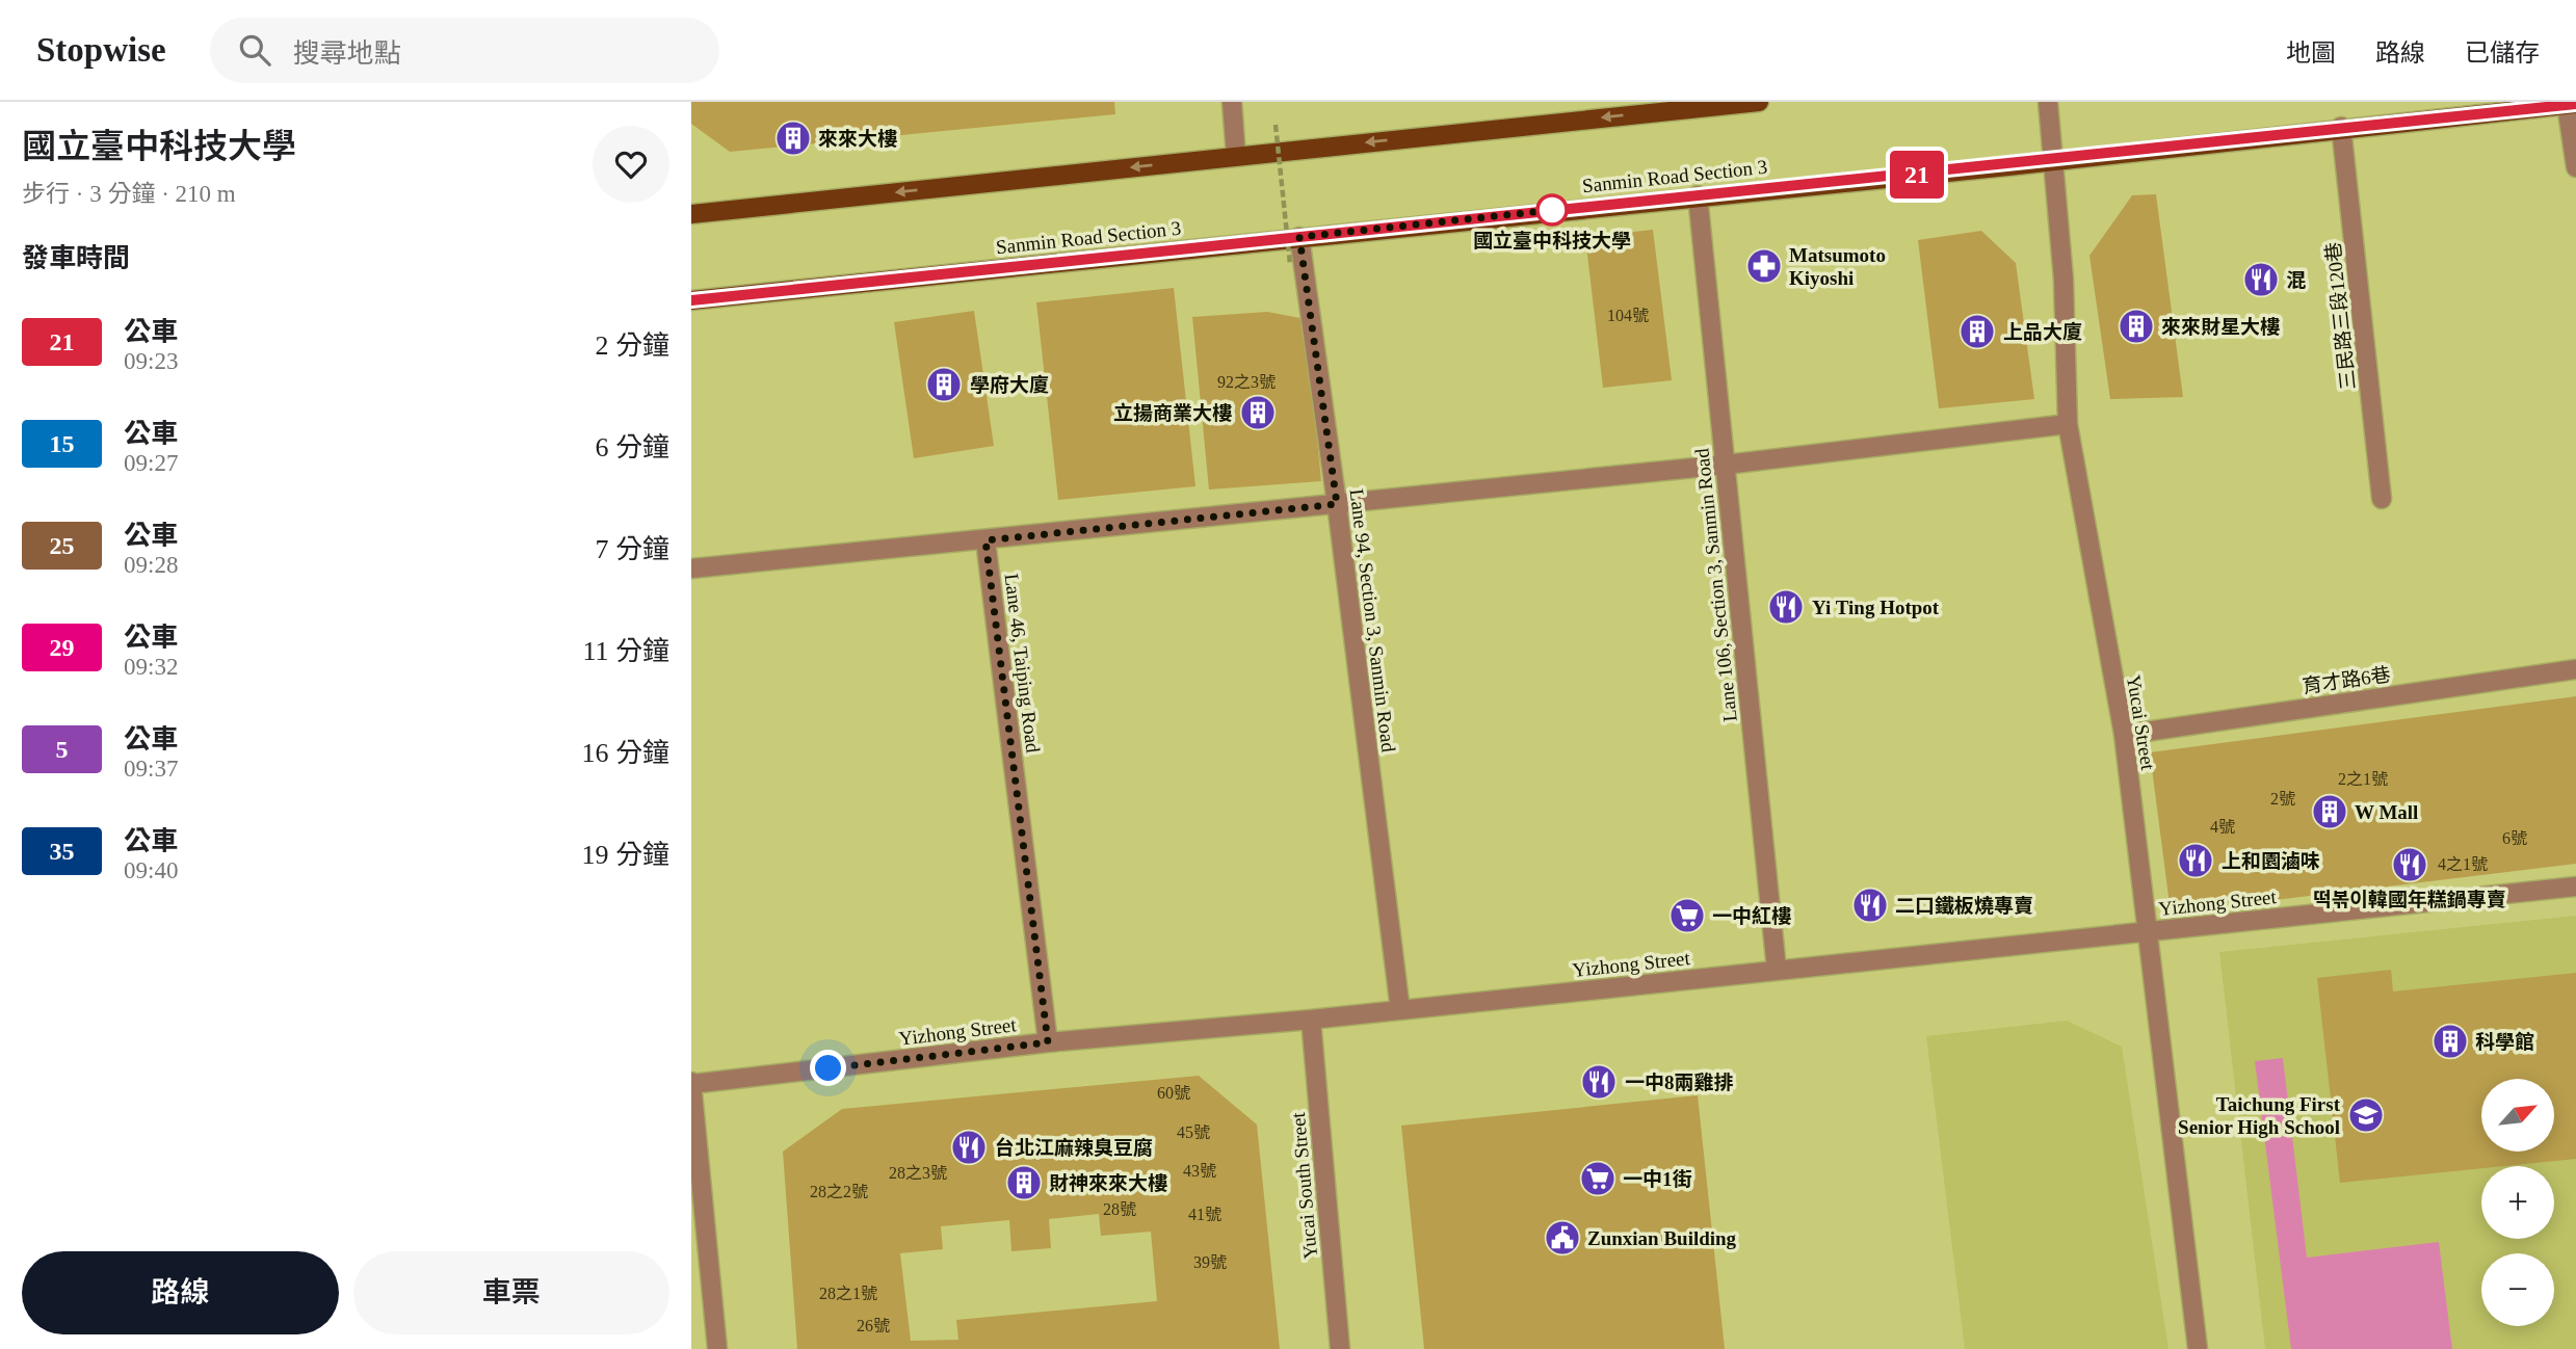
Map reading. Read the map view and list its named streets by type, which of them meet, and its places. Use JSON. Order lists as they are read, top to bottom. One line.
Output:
{"streets":{"main road":["Sanmin Road Section 3"],"street":["三民路三段120巷","Lane 106, Section 3, Sanmin Road","Lane 94, Section 3, Sanmin Road","Lane 46, Taiping Road","育才路6巷","Yucai Street","Yizhong Street","Yucai South Street"]},"crossings":[["Sanmin Road Section 3","三民路三段120巷"],["Sanmin Road Section 3","Lane 106, Section 3, Sanmin Road"],["Sanmin Road Section 3","Lane 94, Section 3, Sanmin Road"],["Sanmin Road Section 3","Yucai Street"],["Lane 106, Section 3, Sanmin Road","Yizhong Street"],["Lane 94, Section 3, Sanmin Road","Yizhong Street"],["Lane 46, Taiping Road","Yizhong Street"],["育才路6巷","Yucai Street"],["Yucai Street","Yizhong Street"],["Yizhong Street","Yucai South Street"]],"places":{"building":["來來大樓","來來財星大樓","上品大廈","學府大廈","立揚商業大樓","W Mall","科學館","財神來來大樓"],"other":["國立臺中科技大學"],"pharmacy":["Matsumoto Kiyoshi"],"restaurant":["混","Yi Ting Hotpot","上和園滷味","떡볶이韓國年糕鍋專賣","二口鐵板燒專賣","一中8兩雞排","台北江麻辣臭豆腐"],"supermarket":["一中紅樓","一中1街"],"school or university":["Taichung First Senior High School"],"public building":["Zunxian Building"]},"lines":["bus line 21"],"house_numbers":["104號","92之3號","2之1號","2號","4號","6號","4之1號","60號","45號","43號","28之3號","28之2號","28號","41號","39號","28之1號","26號"],"north":"top right","page":{"header":"Stopwise","search":"搜尋地點","nav":["地圖","路線","已儲存"],"heading":[["國立臺中科技大學","步行 · 3 分鐘 · 210 m"],"發車時間"],"on_map":"21","list":[{"mark":"21","name":"公車","note":"09:23","value":"2 分鐘"},{"mark":"15","name":"公車","note":"09:27","value":"6 分鐘"},{"mark":"25","name":"公車","note":"09:28","value":"7 分鐘"},{"mark":"29","name":"公車","note":"09:32","value":"11 分鐘"},{"mark":"5","name":"公車","note":"09:37","value":"16 分鐘"},{"mark":"35","name":"公車","note":"09:40","value":"19 分鐘"}],"map_buttons":["+","−"],"buttons":["路線","車票"]}}
